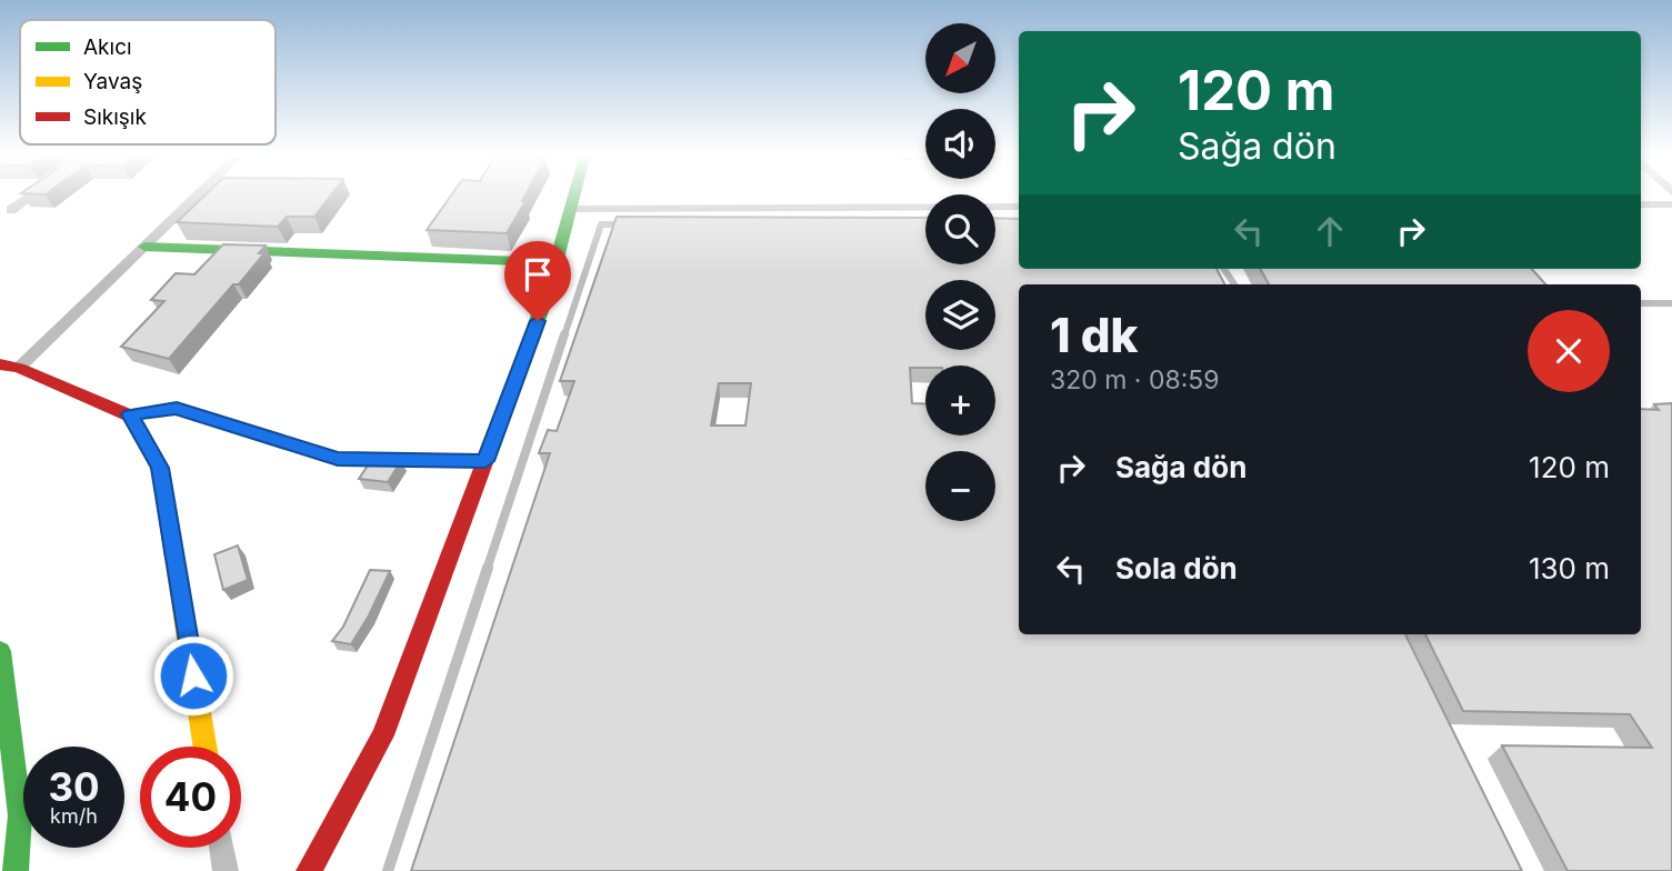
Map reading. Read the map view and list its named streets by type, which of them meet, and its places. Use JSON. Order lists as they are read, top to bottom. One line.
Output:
{"legend":["Akıcı","Yavaş","Sıkışık"],"north":"bottom left","page":{"map_buttons":["+","−"],"turn":["120 m","Sağa dön"],"heading":["1 dk","320 m · 08:59"],"list":[{"name":"Sağa dön","value":"120 m"},{"name":"Sola dön","value":"130 m"}],"speed":"30 km/h","limit":"40"}}
